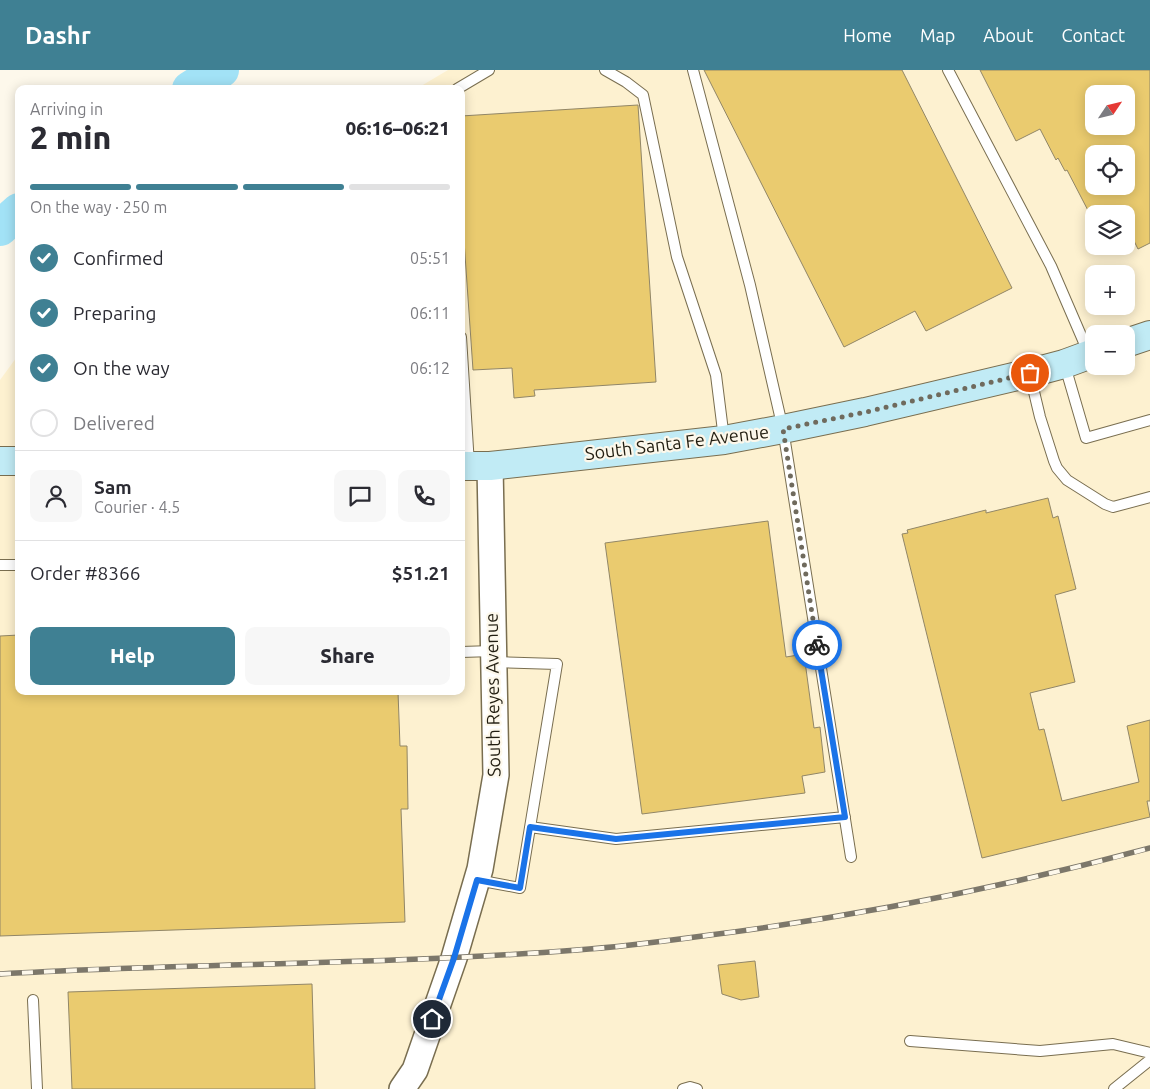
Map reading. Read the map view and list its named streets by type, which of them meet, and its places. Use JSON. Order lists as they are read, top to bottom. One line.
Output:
{"streets":{"main road":["South Santa Fe Avenue"],"street":["South Reyes Avenue"]},"crossings":[["South Santa Fe Avenue","South Reyes Avenue"]],"north":"top right","page":{"header":"Dashr","nav":["Home","Map","About","Contact"],"map_buttons":["+","−"],"heading":["2 min","Arriving in","06:16–06:21"],"panel":["Sam","Courier · 4.5","Order #8366","$51.21"],"bar":"On the way · 250 m","list":[["Confirmed","05:51"],["Preparing","06:11"],["On the way","06:12"],"Delivered"],"buttons":["Help","Share"]}}
